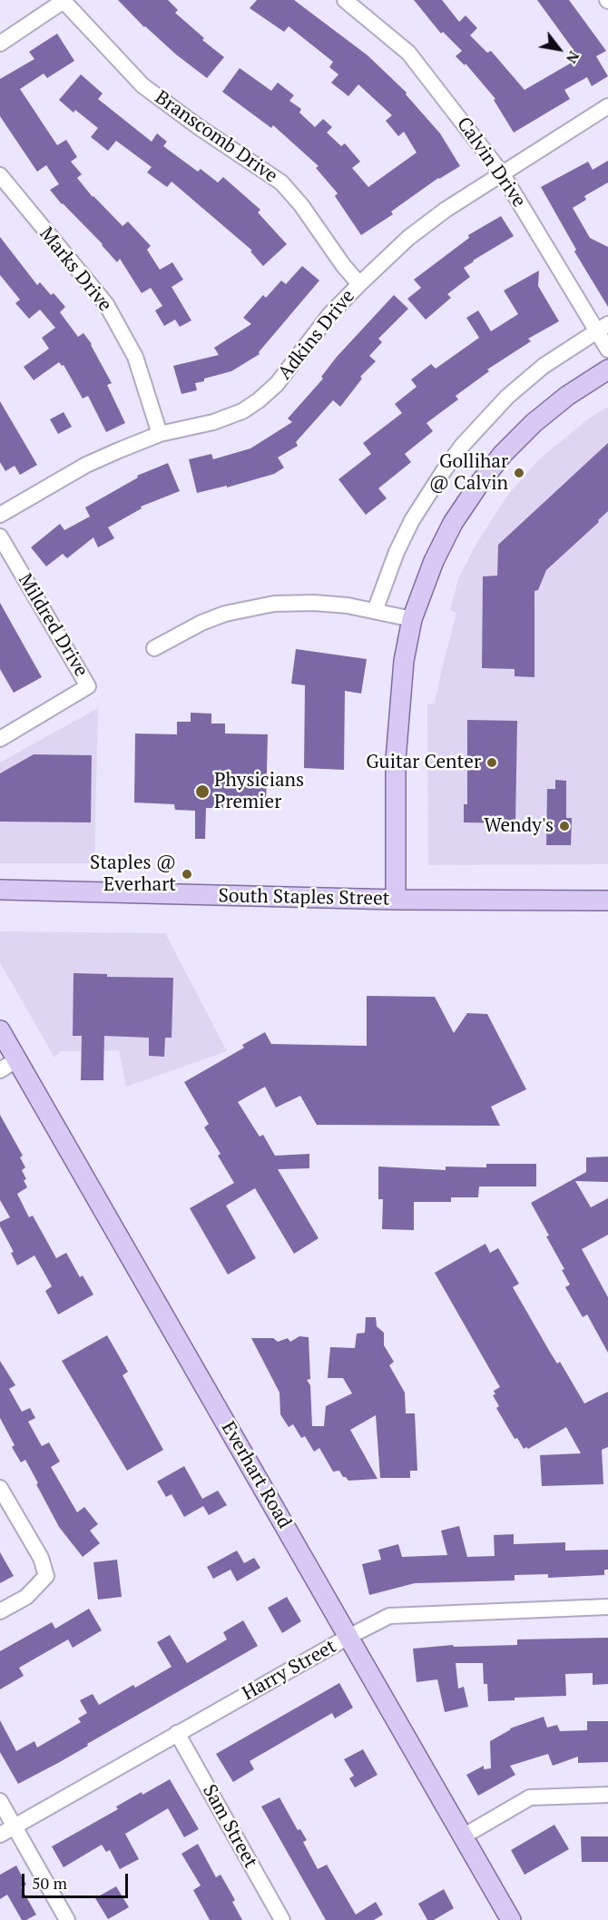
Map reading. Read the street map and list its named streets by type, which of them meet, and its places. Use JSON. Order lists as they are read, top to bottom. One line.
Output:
{"streets":{"main road":["South Staples Street","Everhart Road"],"street":["Branscomb Drive","Calvin Drive","Marks Drive","Adkins Drive","Mildred Drive","Harry Street","Sam Street"]},"crossings":[["Branscomb Drive","Adkins Drive"],["Calvin Drive","Adkins Drive"],["Marks Drive","Adkins Drive"],["Everhart Road","Harry Street"],["Harry Street","Sam Street"]],"places":["Gollihar @ Calvin","Guitar Center","Physicians Premier","Wendy's","Staples @ Everhart"],"scale_bar":"50 m","north":"bottom right"}
